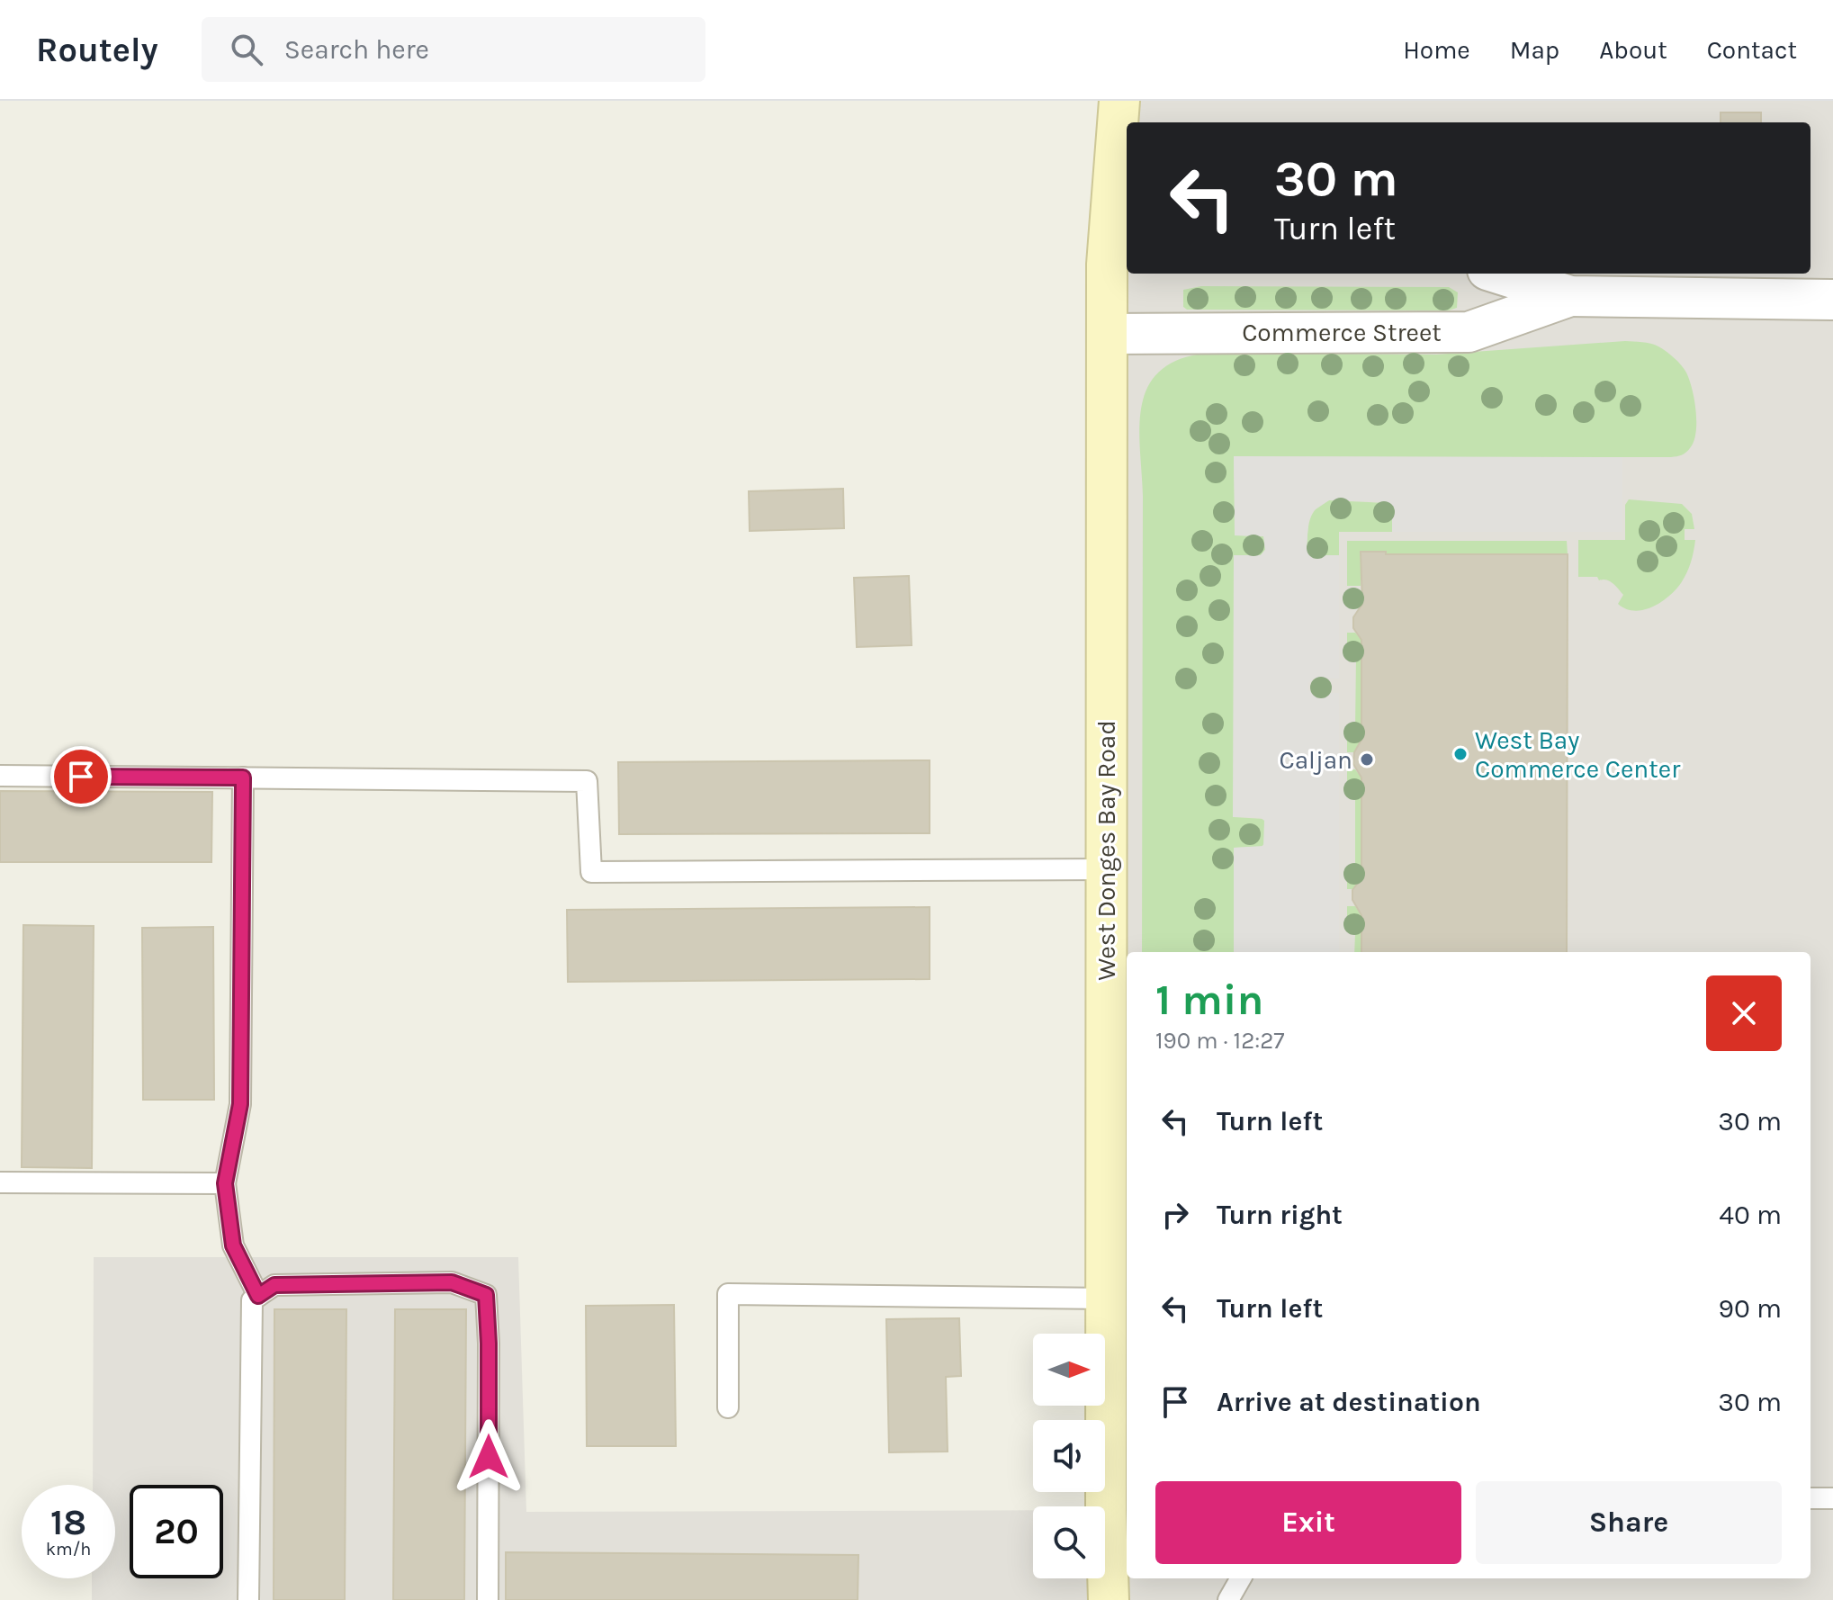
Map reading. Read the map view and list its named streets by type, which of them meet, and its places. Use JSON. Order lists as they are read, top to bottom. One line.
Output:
{"streets":{"street":["Commerce Street","West Donges Bay Road"]},"crossings":[["Commerce Street","West Donges Bay Road"]],"places":["West Bay Commerce Center","Caljan"],"north":"right","page":{"header":"Routely","search":"Search here","nav":["Home","Map","About","Contact"],"turn":["30 m","Turn left"],"heading":["1 min","190 m · 12:27"],"list":[{"name":"Turn left","value":"30 m"},{"name":"Turn right","value":"40 m"},{"name":"Turn left","value":"90 m"},{"name":"Arrive at destination","value":"30 m"}],"buttons":["Exit","Share"],"speed":"18 km/h","limit":"20"}}
